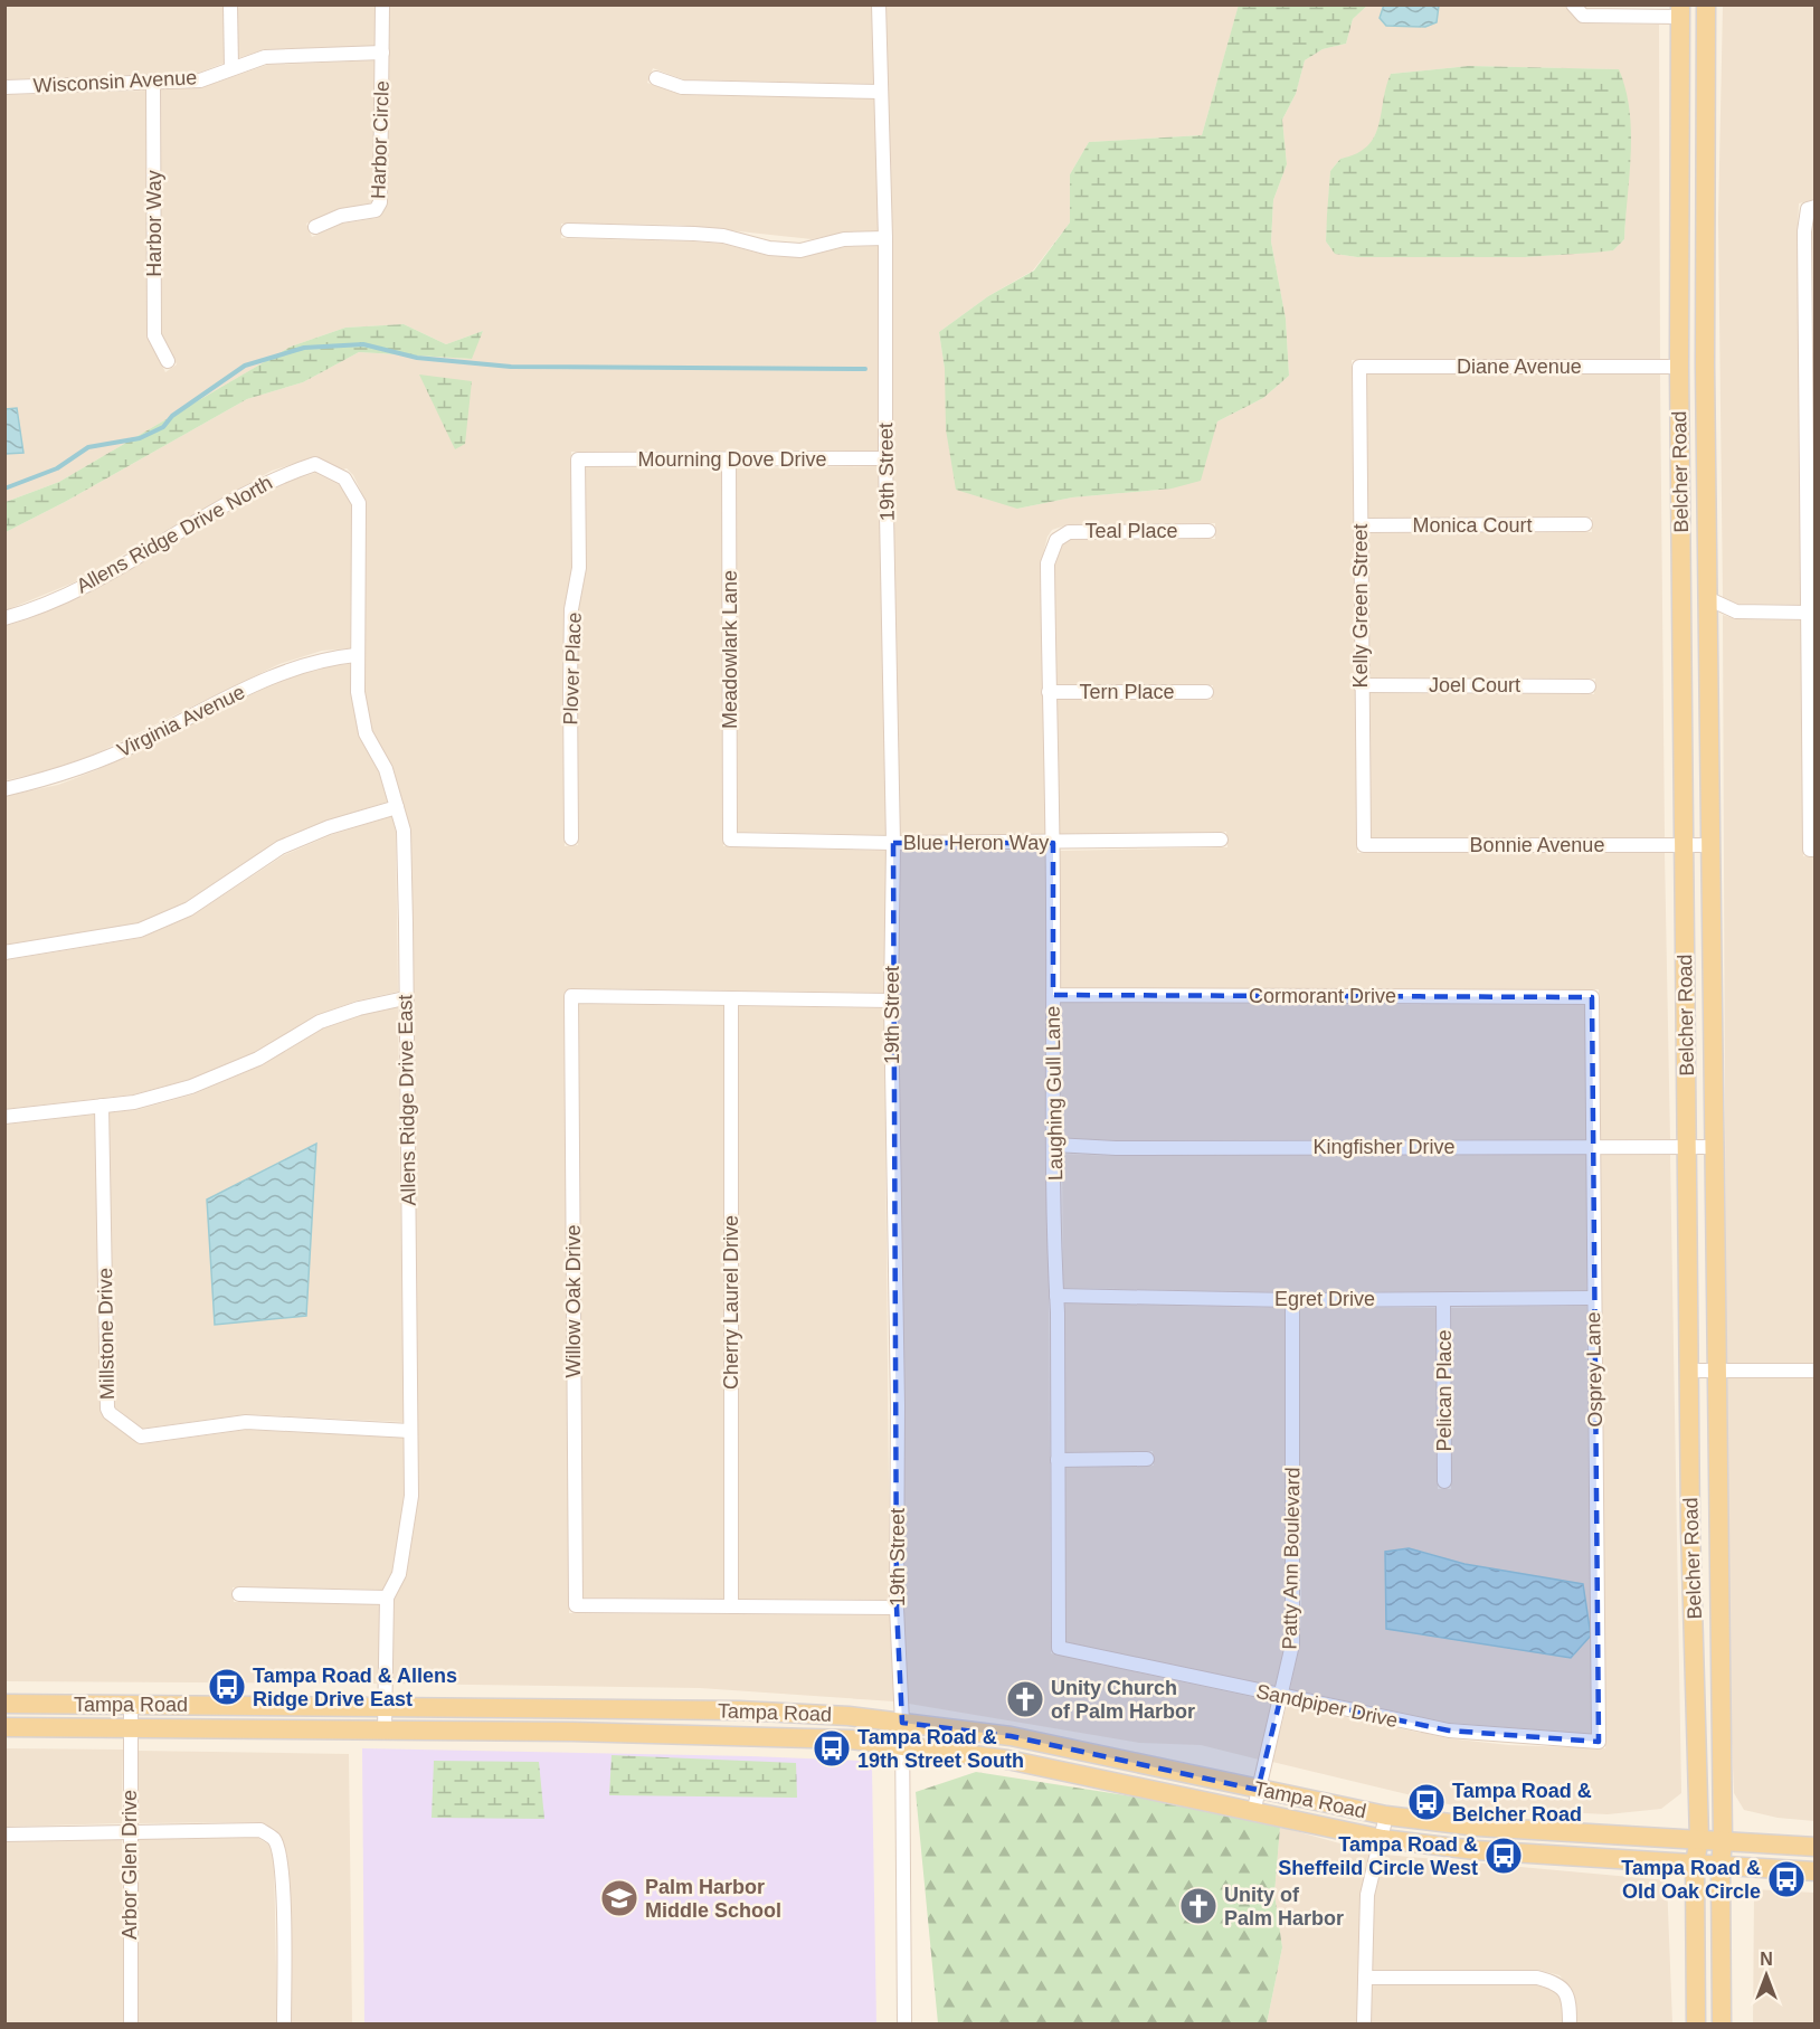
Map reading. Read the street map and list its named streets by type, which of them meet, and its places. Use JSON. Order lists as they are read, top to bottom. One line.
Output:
{"streets":{"main road":["Belcher Road","Tampa Road"],"street":["Wisconsin Avenue","Harbor Circle","Harbor Way","Diane Avenue","Mourning Dove Drive","19th Street","Monica Court","Teal Place","Allens Ridge Drive North","Kelly Green Street","Meadowlark Lane","Plover Place","Joel Court","Tern Place","Virginia Avenue","Blue Heron Way","Bonnie Avenue","Cormorant Drive","Laughing Gull Lane","Allens Ridge Drive East","Kingfisher Drive","Egret Drive","Willow Oak Drive","Cherry Laurel Drive","Millstone Drive","Osprey Lane","Pelican Place","Patty Ann Boulevard","Sandpiper Drive","Arbor Glen Drive"]},"crossings":[["Wisconsin Avenue","Harbor Circle"],["Wisconsin Avenue","Harbor Way"],["Diane Avenue","Belcher Road"],["Diane Avenue","Kelly Green Street"],["Mourning Dove Drive","19th Street"],["Mourning Dove Drive","Meadowlark Lane"],["Mourning Dove Drive","Plover Place"],["19th Street","Blue Heron Way"],["19th Street","Willow Oak Drive"],["19th Street","Tampa Road"],["Belcher Road","Bonnie Avenue"],["Belcher Road","Kingfisher Drive"],["Belcher Road","Tampa Road"],["Monica Court","Kelly Green Street"],["Teal Place","Laughing Gull Lane"],["Allens Ridge Drive North","Allens Ridge Drive East"],["Kelly Green Street","Joel Court"],["Kelly Green Street","Bonnie Avenue"],["Meadowlark Lane","Blue Heron Way"],["Tern Place","Laughing Gull Lane"],["Virginia Avenue","Allens Ridge Drive East"],["Blue Heron Way","Laughing Gull Lane"],["Cormorant Drive","Laughing Gull Lane"],["Cormorant Drive","Osprey Lane"],["Laughing Gull Lane","Kingfisher Drive"],["Laughing Gull Lane","Egret Drive"],["Laughing Gull Lane","Sandpiper Drive"],["Allens Ridge Drive East","Millstone Drive"],["Allens Ridge Drive East","Tampa Road"],["Kingfisher Drive","Osprey Lane"],["Egret Drive","Osprey Lane"],["Egret Drive","Pelican Place"],["Egret Drive","Patty Ann Boulevard"],["Willow Oak Drive","Cherry Laurel Drive"],["Osprey Lane","Sandpiper Drive"],["Patty Ann Boulevard","Tampa Road"],["Patty Ann Boulevard","Sandpiper Drive"],["Tampa Road","Arbor Glen Drive"]],"places":{"bus stop":["Tampa Road & Allens Ridge Drive East","Tampa Road & 19th Street South","Tampa Road & Belcher Road","Tampa Road & Sheffeild Circle West","Tampa Road & Old Oak Circle"],"church":["Unity Church of Palm Harbor","Unity of Palm Harbor"],"school or university":["Palm Harbor Middle School"]},"north":"top"}
